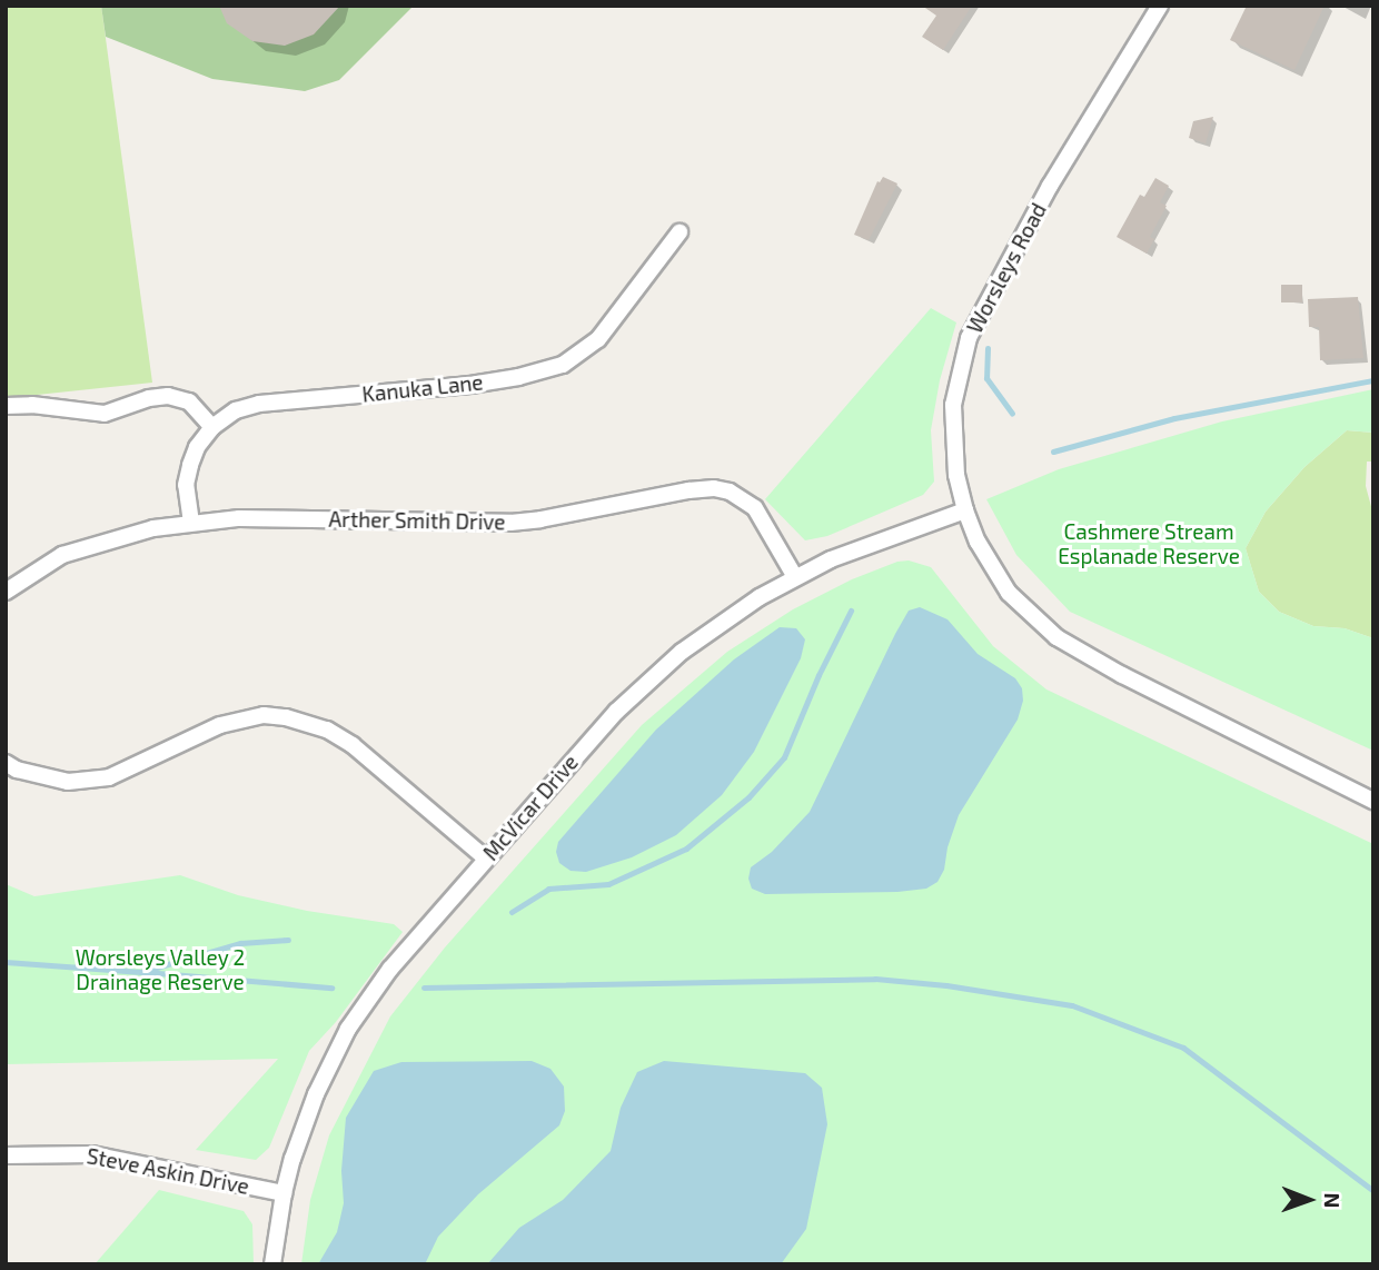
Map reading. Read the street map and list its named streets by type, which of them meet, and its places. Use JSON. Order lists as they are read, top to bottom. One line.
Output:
{"streets":{"street":["Worsleys Road","Kanuka Lane","Arther Smith Drive","McVicar Drive","Steve Askin Drive"]},"crossings":[["Worsleys Road","McVicar Drive"],["Kanuka Lane","Arther Smith Drive"],["Arther Smith Drive","McVicar Drive"],["McVicar Drive","Steve Askin Drive"]],"parks":["Cashmere Stream Esplanade Reserve","Worsleys Valley 2 Drainage Reserve"],"north":"right"}
